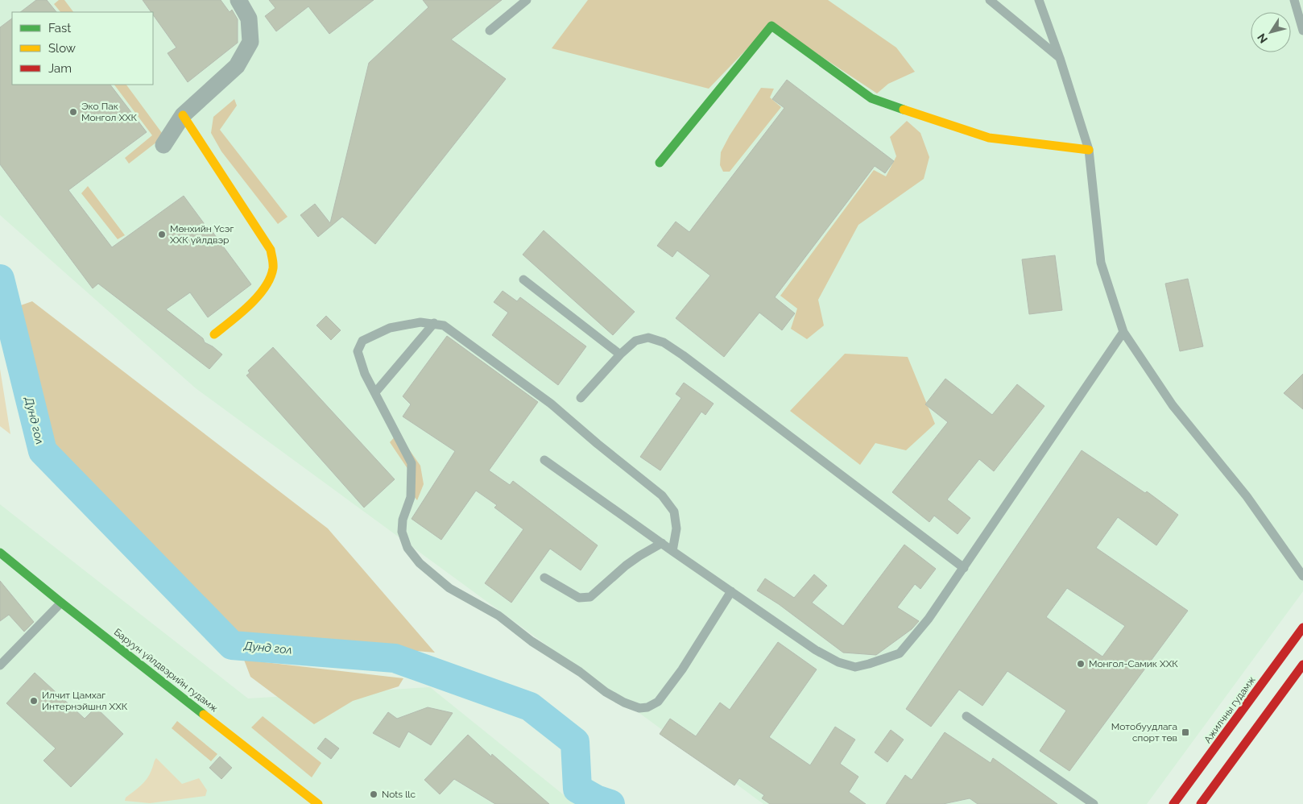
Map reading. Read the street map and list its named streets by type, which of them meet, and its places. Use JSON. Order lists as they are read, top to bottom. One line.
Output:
{"streets":{"street":["Баруун үйлдвэрийн гудамж","Ажилчны гудамж"]},"water":["Дунд гол"],"places":{"other":["Эко Пак Монгол ХХК","Мөнхийн Үсэг ХХК үйлдвэр","Монгол-Самик ХХК","Илчит Цамхаг Интернэйшнл ХХК","Nots llc"],"transit":["Мотобуудлага спорт төв"]},"legend":["Fast","Slow","Jam"],"north":"bottom left"}
